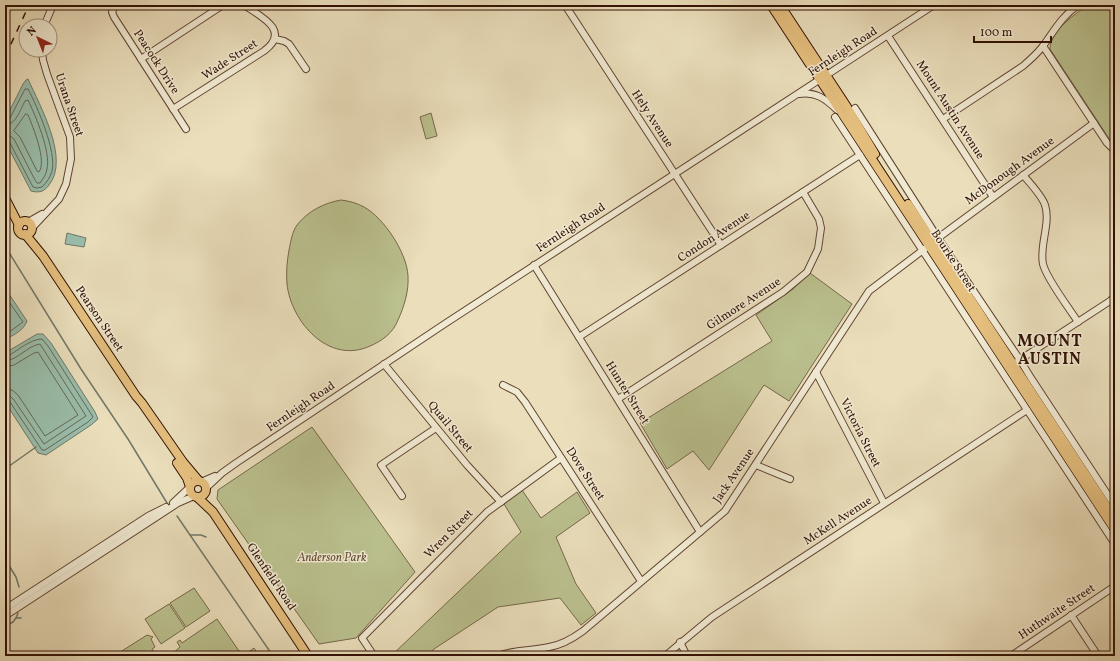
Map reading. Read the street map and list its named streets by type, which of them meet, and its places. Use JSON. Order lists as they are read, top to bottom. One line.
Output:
{"streets":{"main road":["Bourke Street","Pearson Street","Glenfield Road"],"street":["Fernleigh Road","Wade Street","Peacock Drive","Urana Street","Mount Austin Avenue","Hely Avenue","McDonough Avenue","Condon Avenue","Gilmore Avenue","Hunter Street","Quail Street","Victoria Street","Dove Street","Jack Avenue","McKell Avenue","Wren Street","Huthwaite Street"]},"crossings":[["Fernleigh Road","Mount Austin Avenue"],["Fernleigh Road","Hely Avenue"],["Fernleigh Road","Bourke Street"],["Fernleigh Road","Pearson Street"],["Fernleigh Road","Hunter Street"],["Fernleigh Road","Quail Street"],["Fernleigh Road","Glenfield Road"],["Wade Street","Peacock Drive"],["Urana Street","Pearson Street"],["Mount Austin Avenue","McDonough Avenue"],["Hely Avenue","Condon Avenue"],["McDonough Avenue","Bourke Street"],["McDonough Avenue","Jack Avenue"],["Condon Avenue","Bourke Street"],["Condon Avenue","Gilmore Avenue"],["Condon Avenue","Hunter Street"],["Bourke Street","Jack Avenue"],["Bourke Street","McKell Avenue"],["Gilmore Avenue","Hunter Street"],["Pearson Street","Glenfield Road"],["Hunter Street","Jack Avenue"],["Quail Street","Wren Street"],["Victoria Street","Jack Avenue"],["Victoria Street","McKell Avenue"],["Dove Street","Jack Avenue"],["Dove Street","Wren Street"]],"districts":["MOUNT AUSTIN"],"parks":["Anderson Park"],"scale_bar":"100 m","north":"top left"}
